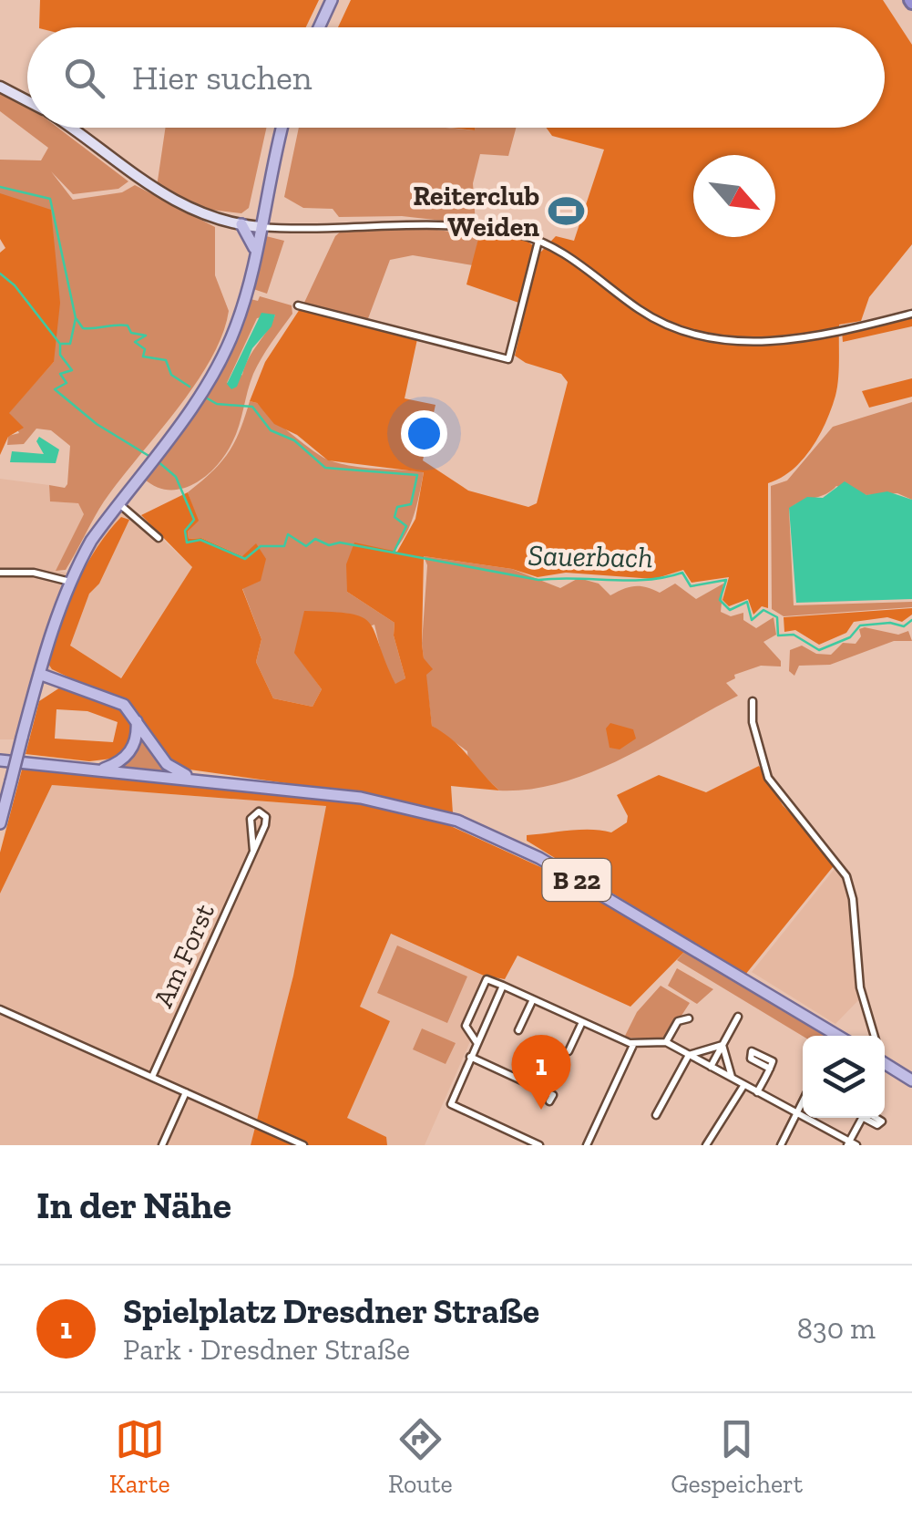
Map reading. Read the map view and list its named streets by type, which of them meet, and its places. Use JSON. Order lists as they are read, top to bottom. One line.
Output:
{"streets":{"main road":["B 22"],"street":["Am Forst"]},"water":["Sauerbach"],"places":{"sports":["Reiterclub Weiden"]},"north":"bottom right","page":{"search":"Hier suchen","pins":"1","heading":"In der Nähe","list":[{"mark":"1","name":"Spielplatz Dresdner Straße","note":"Park · Dresdner Straße","value":"830 m"}],"nav":["Karte","Route","Gespeichert"]}}
